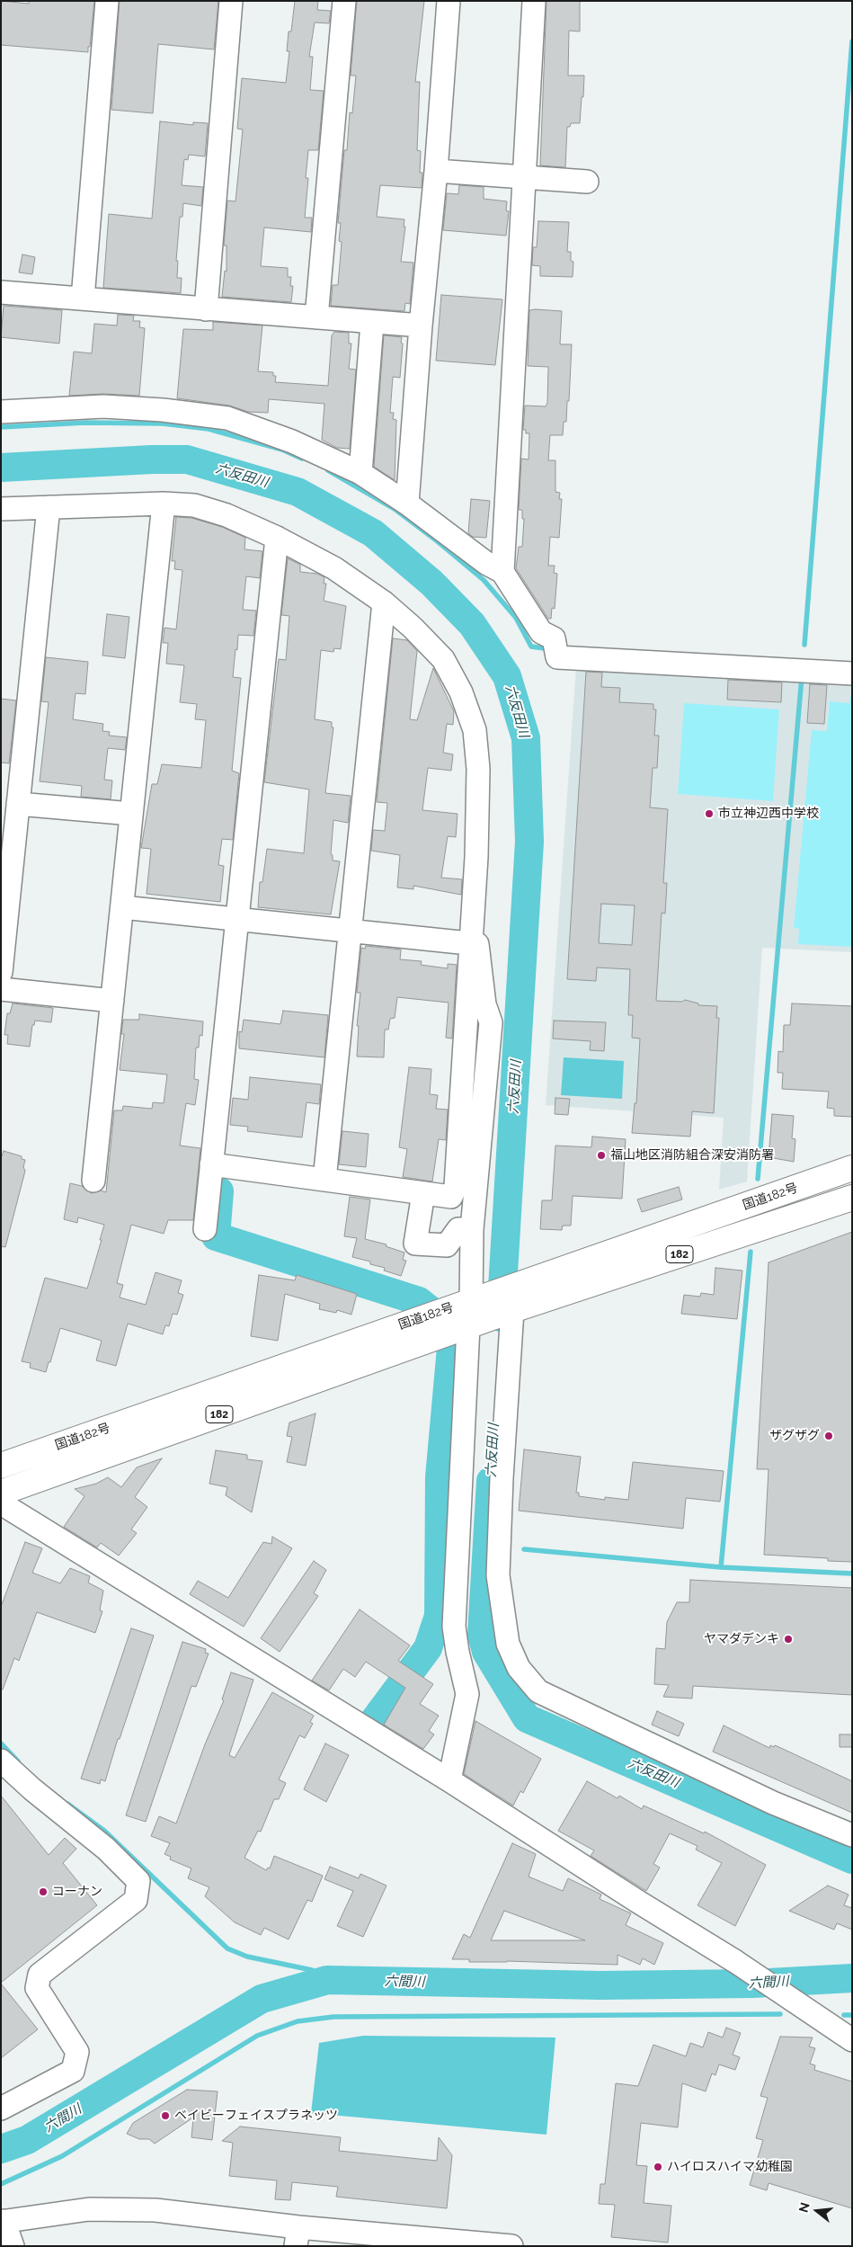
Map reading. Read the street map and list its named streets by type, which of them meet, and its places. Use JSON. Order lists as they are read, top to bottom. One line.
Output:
{"streets":{"highway":["国道182号","182"]},"water":["六反田川","六間川"],"places":["市立神辺西中学校","福山地区消防組合深安消防署","ザグザグ","ヤマダデンキ","コーナン","ベイビーフェイスプラネッツ","ハイロスハイマ幼稚園"],"north":"left"}
